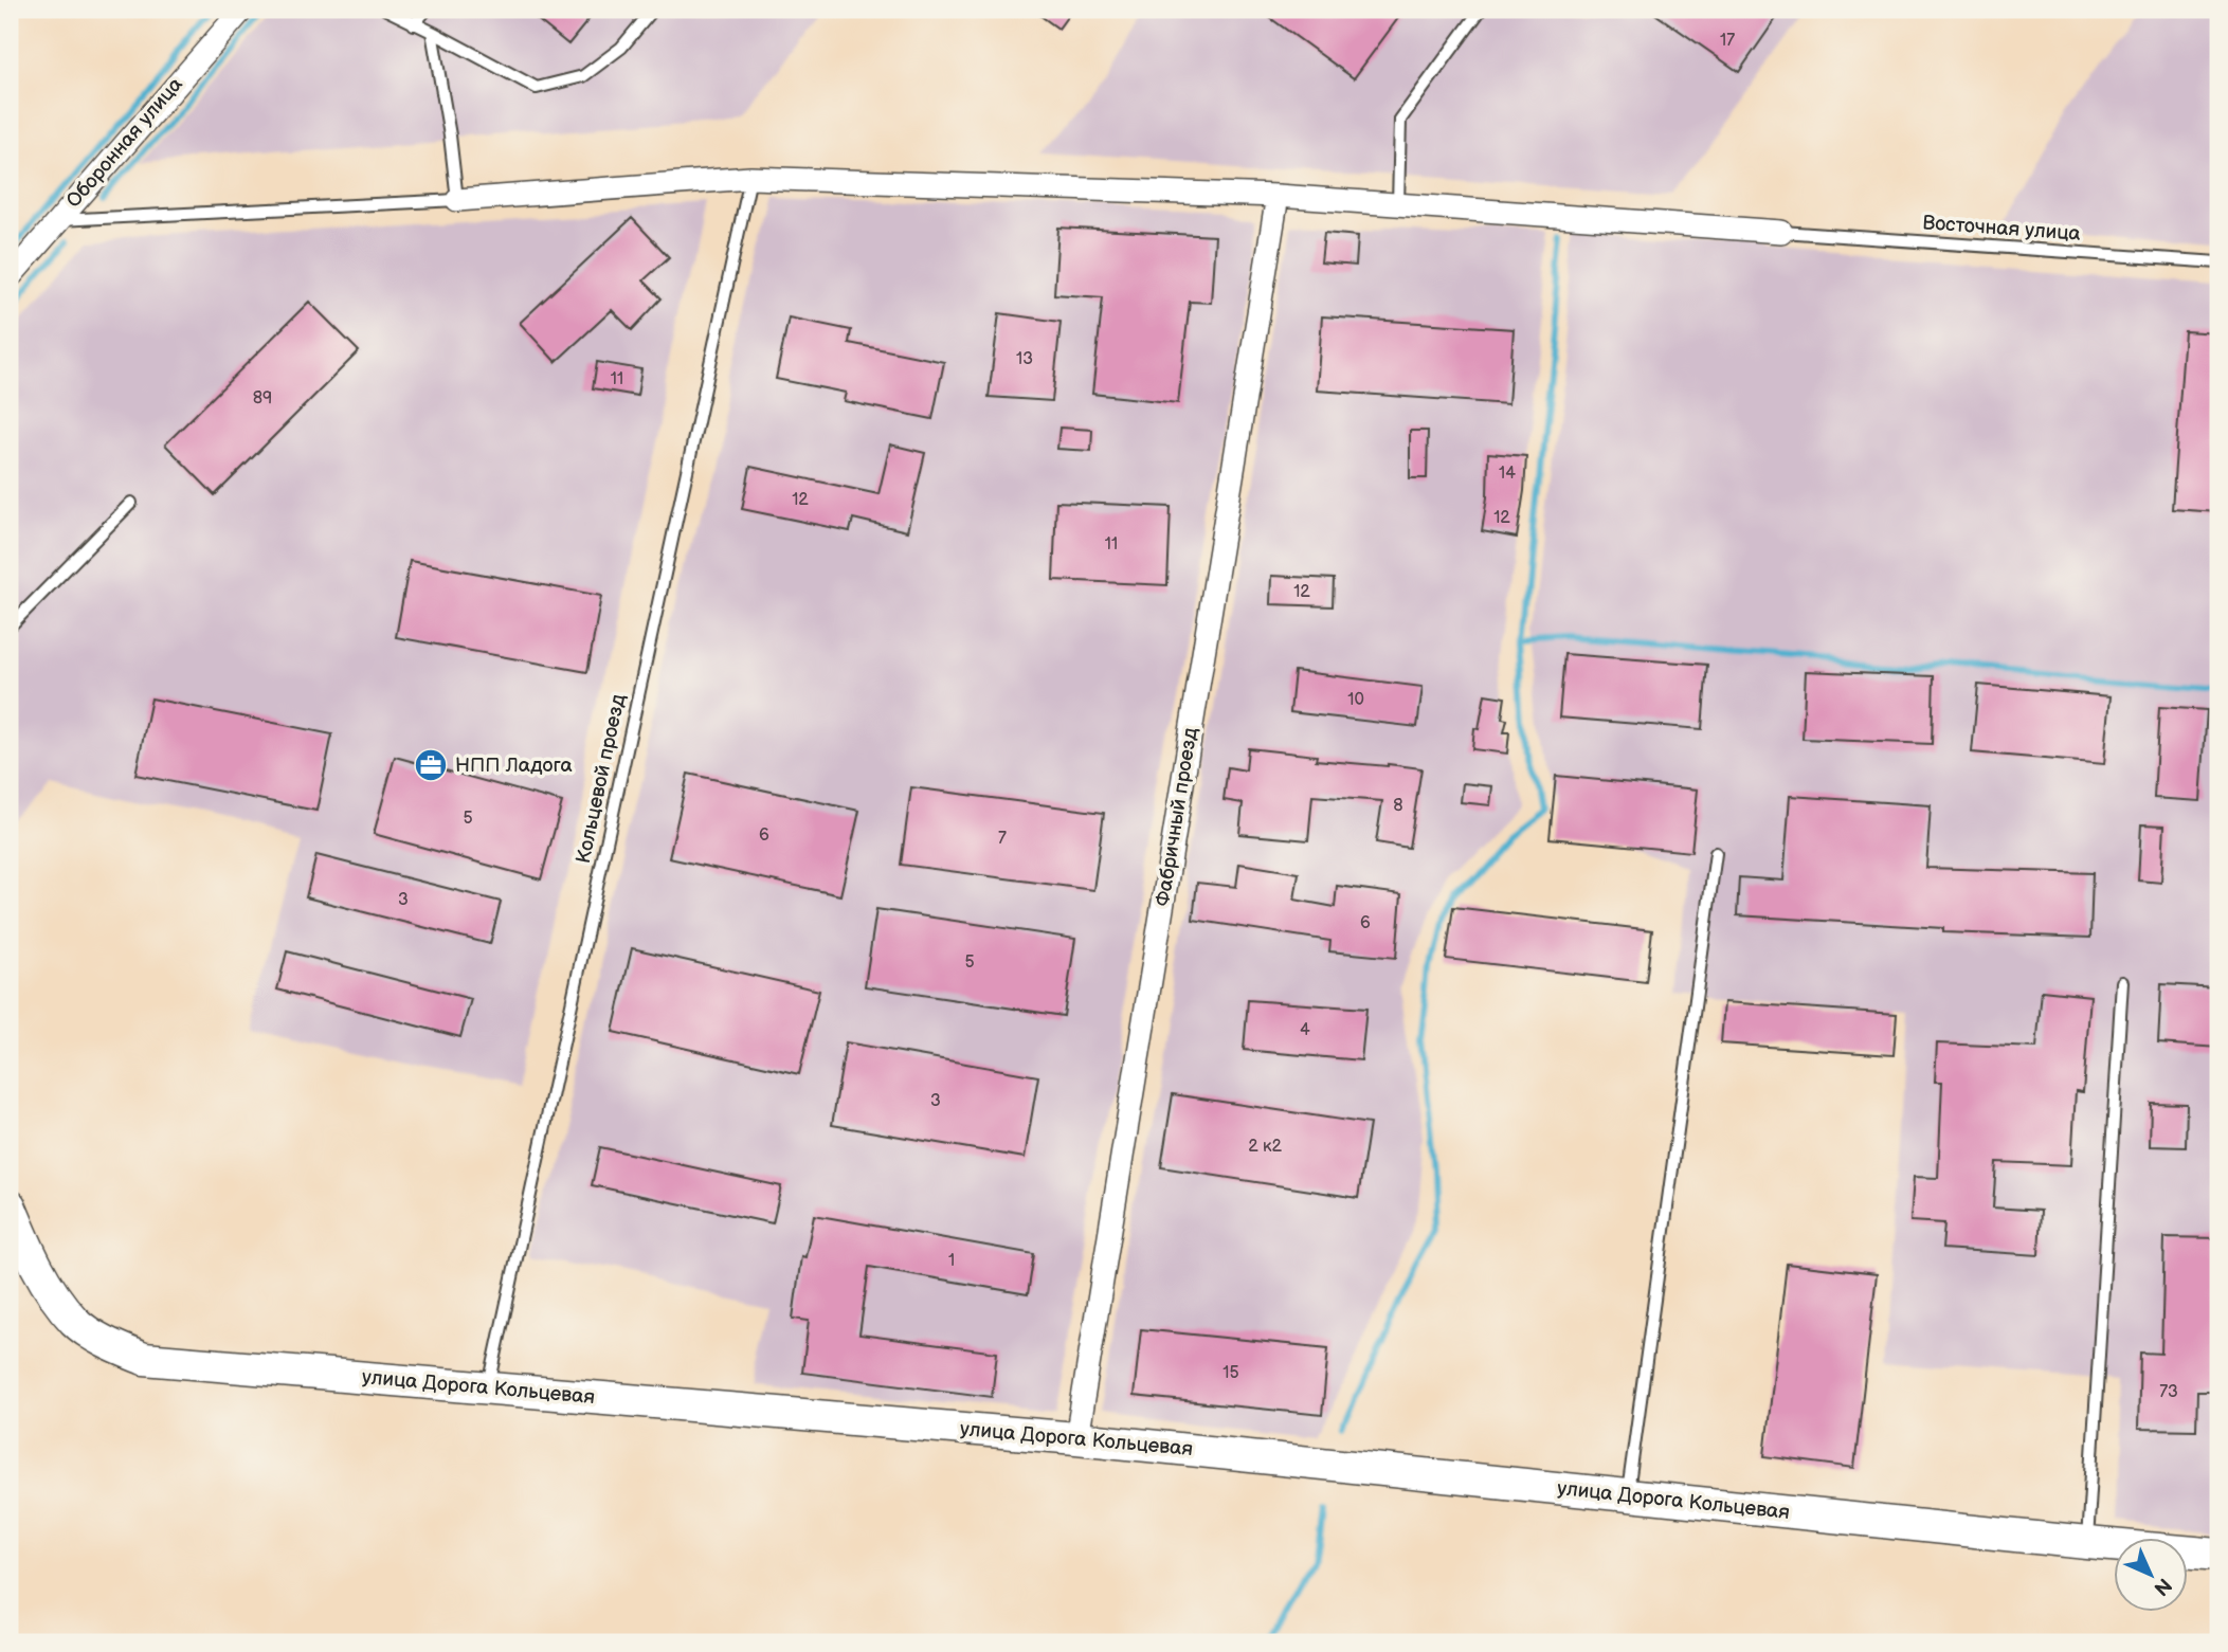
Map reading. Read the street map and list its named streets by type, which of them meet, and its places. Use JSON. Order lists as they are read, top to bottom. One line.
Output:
{"streets":{"street":["Оборонная улица","Фабричный проезд","улица Дорога Кольцевая"],"lane":["Восточная улица","Кольцевой проезд"]},"crossings":[["Кольцевой проезд","улица Дорога Кольцевая"],["Фабричный проезд","улица Дорога Кольцевая"]],"places":{"office":["НПП Ладога"]},"house_numbers":["17","13","11","89","14","12","12","11","12","10","8","5","6","7","3","6","5","4","3","2 к2","1","15","73"],"north":"bottom right"}
